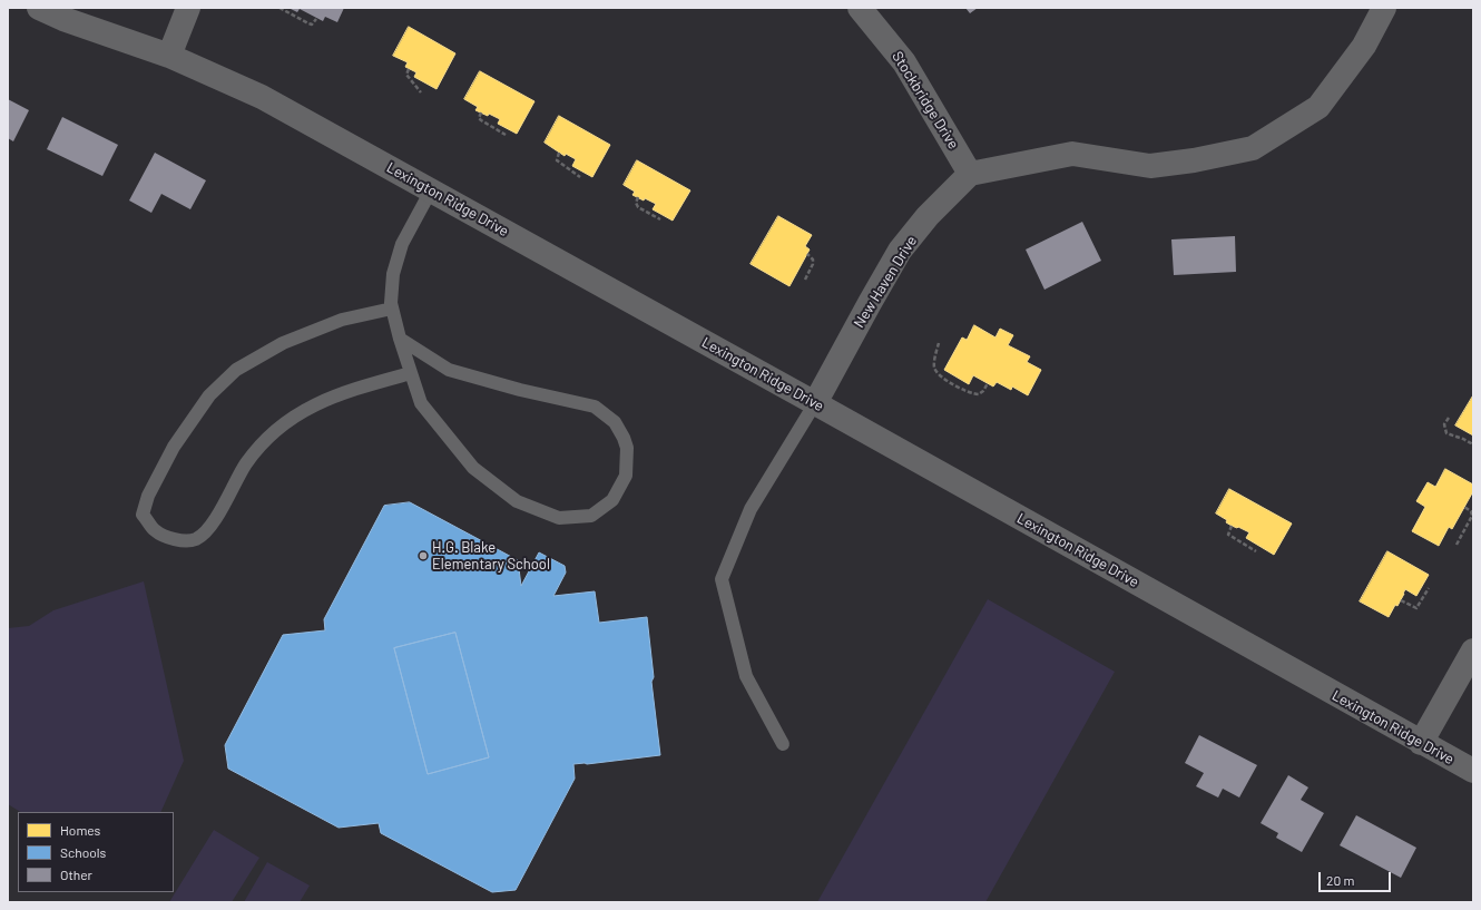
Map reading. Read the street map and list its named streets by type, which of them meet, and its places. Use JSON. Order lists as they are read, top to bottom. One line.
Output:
{"streets":{"street":["Stockbridge Drive","Lexington Ridge Drive","New Haven Drive"]},"crossings":[["Stockbridge Drive","New Haven Drive"],["Lexington Ridge Drive","New Haven Drive"]],"places":["H.G. Blake Elementary School"],"legend":["Homes","Schools","Other"],"scale_bar":"20 m"}
